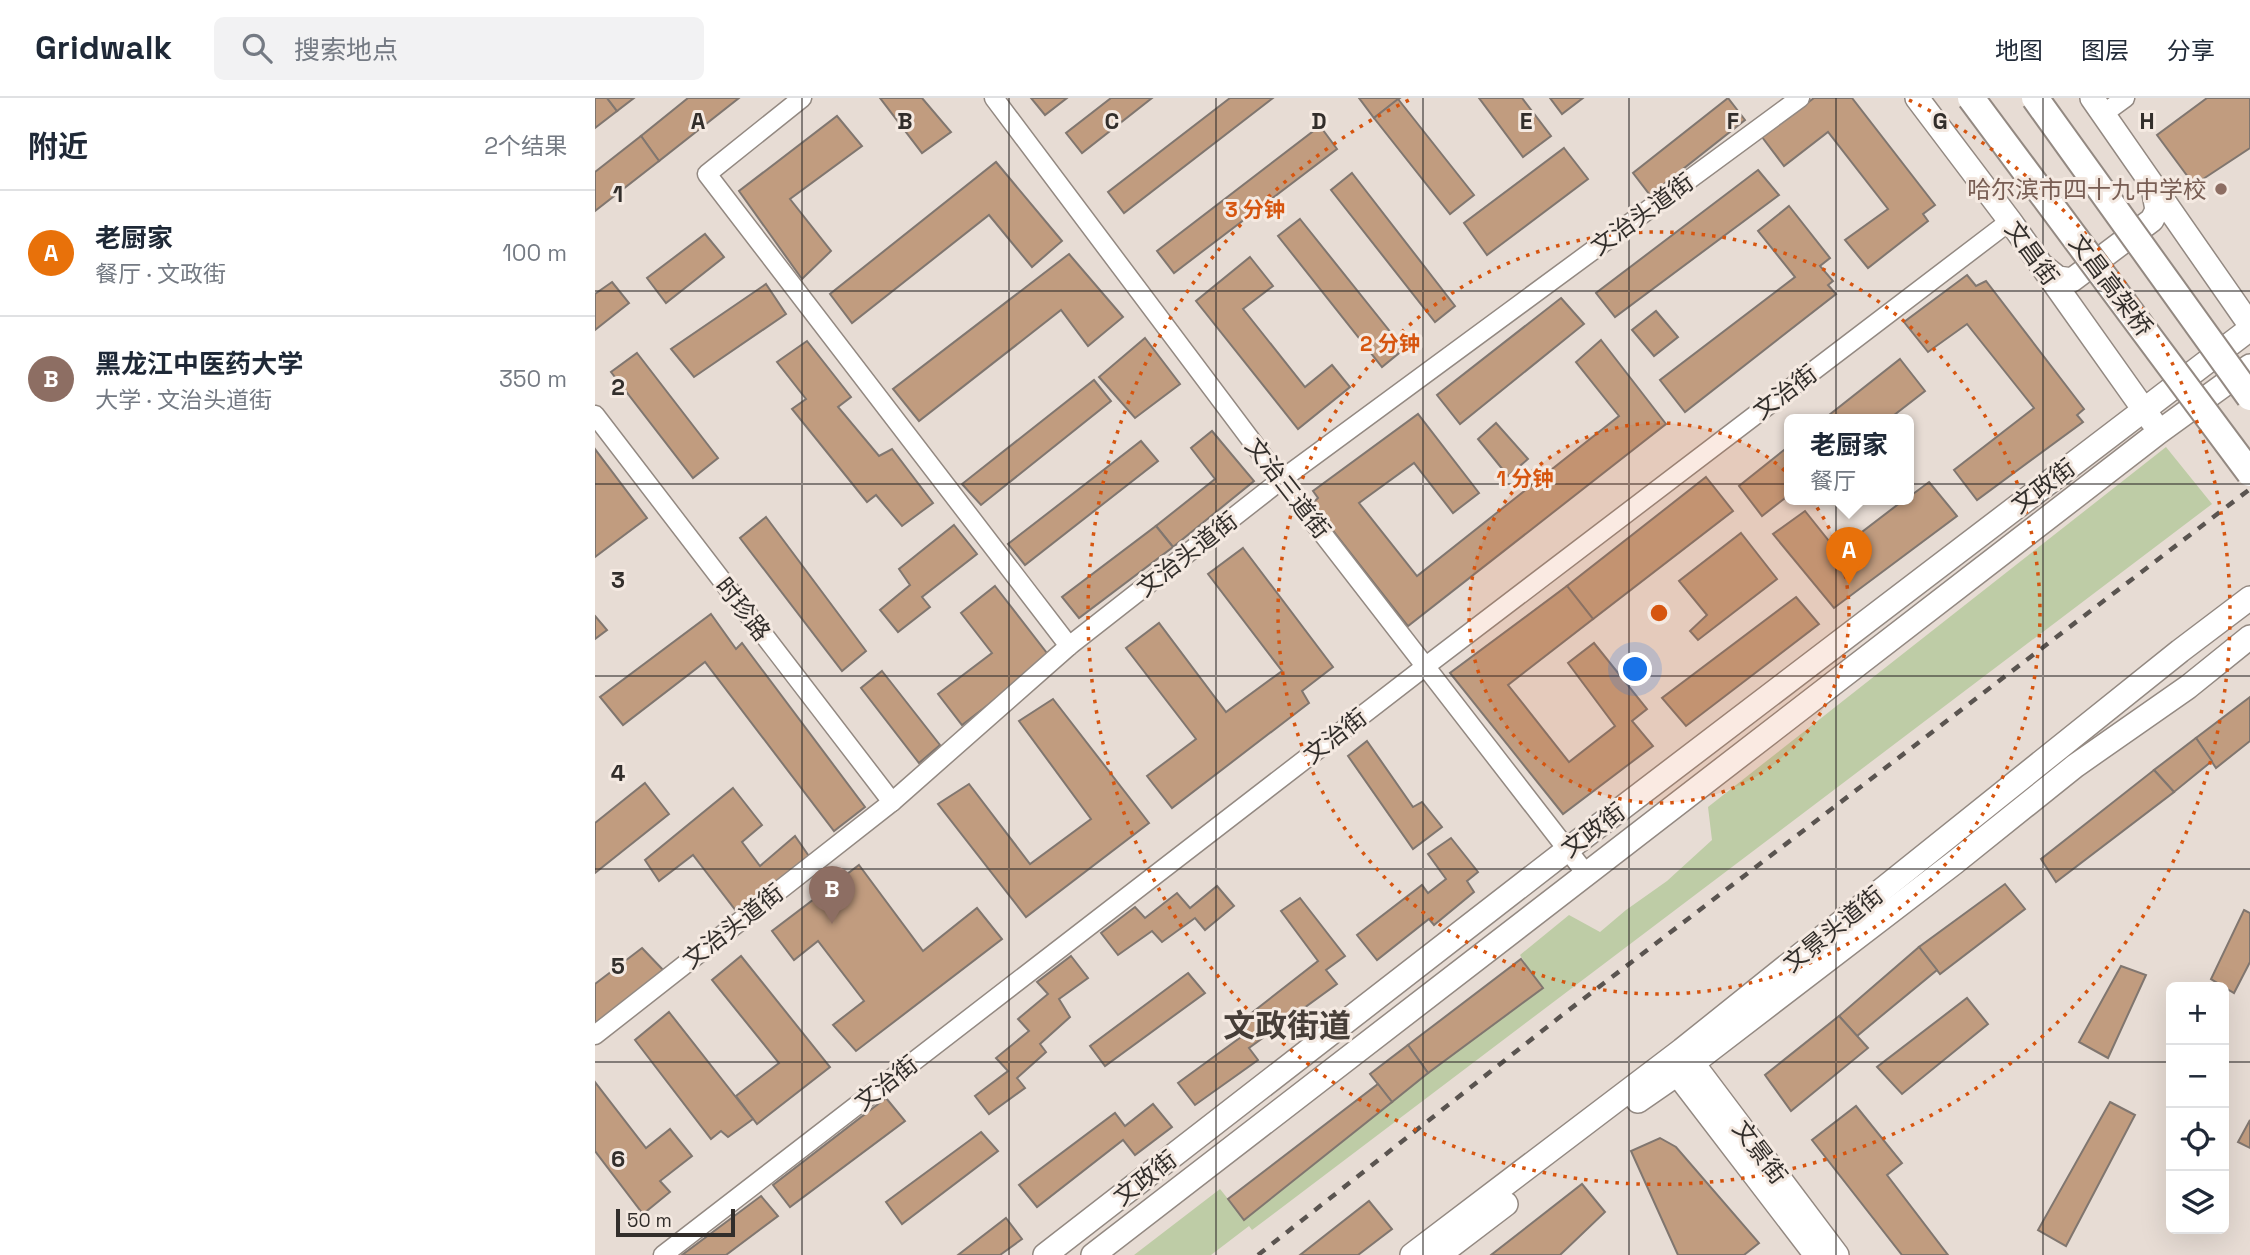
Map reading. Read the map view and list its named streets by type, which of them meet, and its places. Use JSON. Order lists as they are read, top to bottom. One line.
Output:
{"streets":{"highway":["文昌高架桥"],"main road":["文昌街","文政街","文景头道街","文景街"],"street":["文治头道街","文治街","文治三道街","时珍路"]},"crossings":[["文治头道街","文治三道街"],["文治头道街","时珍路"],["文昌街","文治街"],["文昌街","文政街"],["文治街","文治三道街"],["文政街","文治三道街"],["文景头道街","文景街"]],"districts":["文政街道"],"places":["哈尔滨市四十九中学校"],"scale_bar":"50 m","page":{"header":"Gridwalk","search":"搜索地点","nav":["地图","图层","分享"],"heading":["附近","2个结果"],"list":[{"mark":"A","name":"老厨家","note":"餐厅 · 文政街","value":"100 m"},{"mark":"B","name":"黑龙江中医药大学","note":"大学 · 文治头道街","value":"350 m"}],"popup":["老厨家","餐厅"],"pins":["A","B"],"map_buttons":["+","−"],"scale":"50 m"},"grid":{"columns":["A","B","C","D","E","F","G","H"],"rows":["1","2","3","4","5","6"]},"rings":["3 分钟","2 分钟","1 分钟"]}
